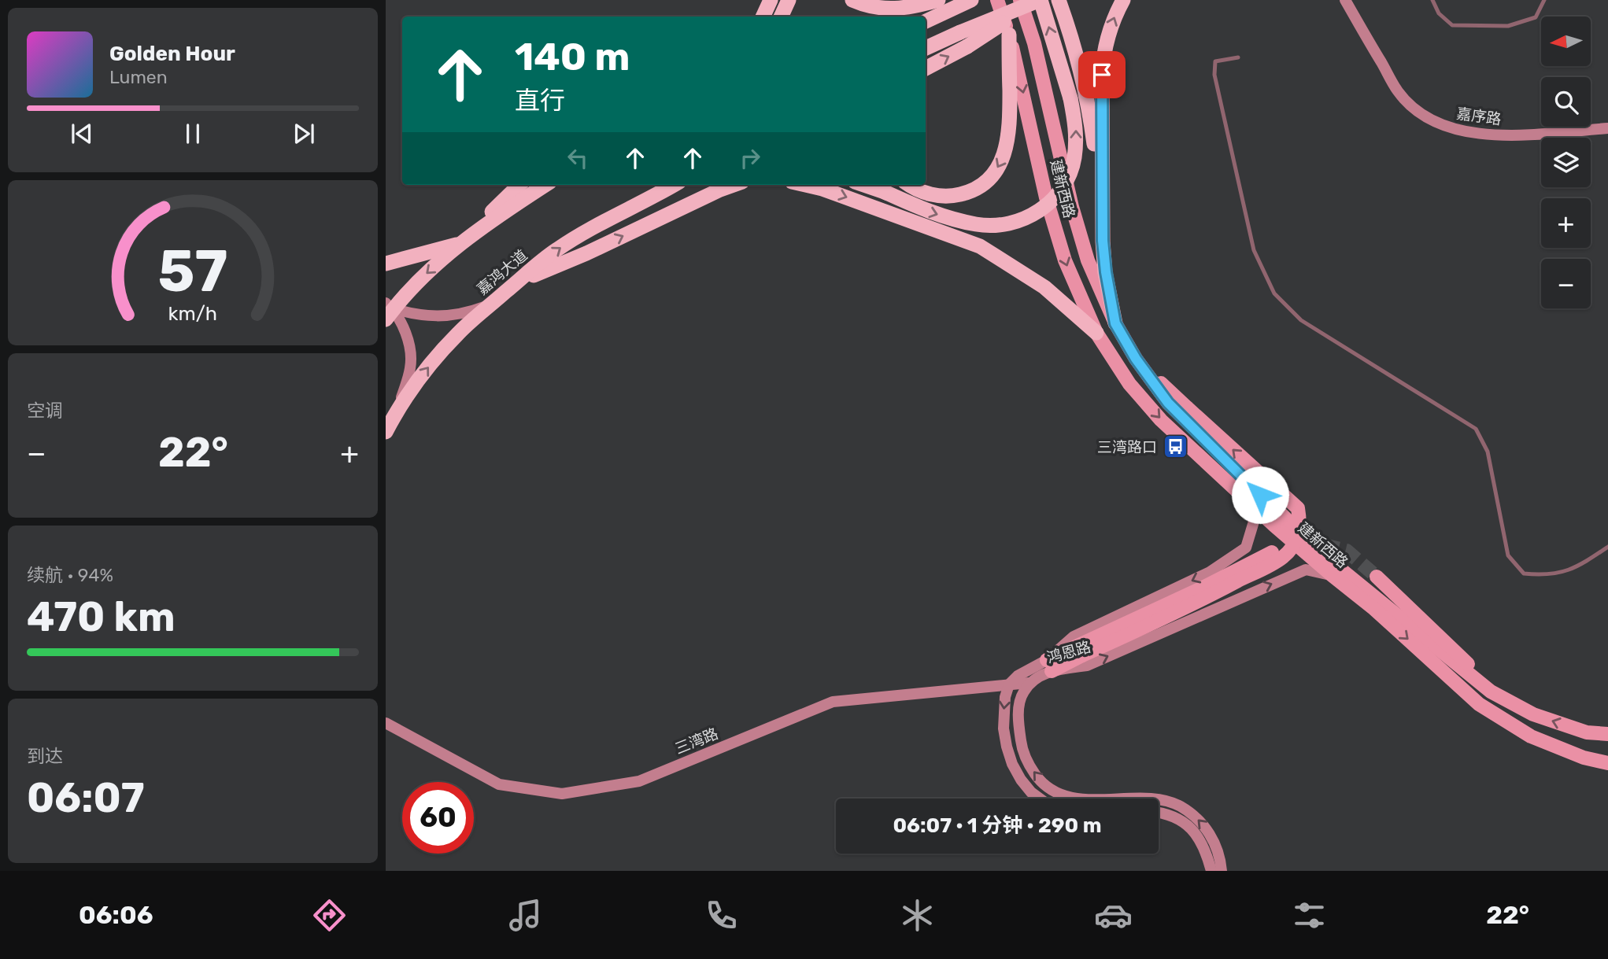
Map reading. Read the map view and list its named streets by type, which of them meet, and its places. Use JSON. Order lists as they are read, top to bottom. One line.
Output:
{"streets":{"highway":["嘉鸿大道"],"main road":["嘉序路","建新西路","鸿恩路","三湾路"]},"crossings":[["建新西路","鸿恩路"],["鸿恩路","三湾路"]],"places":{"bus stop":["三湾路口"]},"north":"left","page":{"map_buttons":["+","−"],"turn":["140 m","直行"],"song":["Golden Hour","Lumen"],"tile":["空调",["续航 · 94%","470 km"],["到达","06:07"]],"heat":["−","22°","+"],"limit":"60","trip":"06:07 · 1 分钟 · 290 m","tabs":["06:06","22°"],"gauge":["57","km/h"]}}
